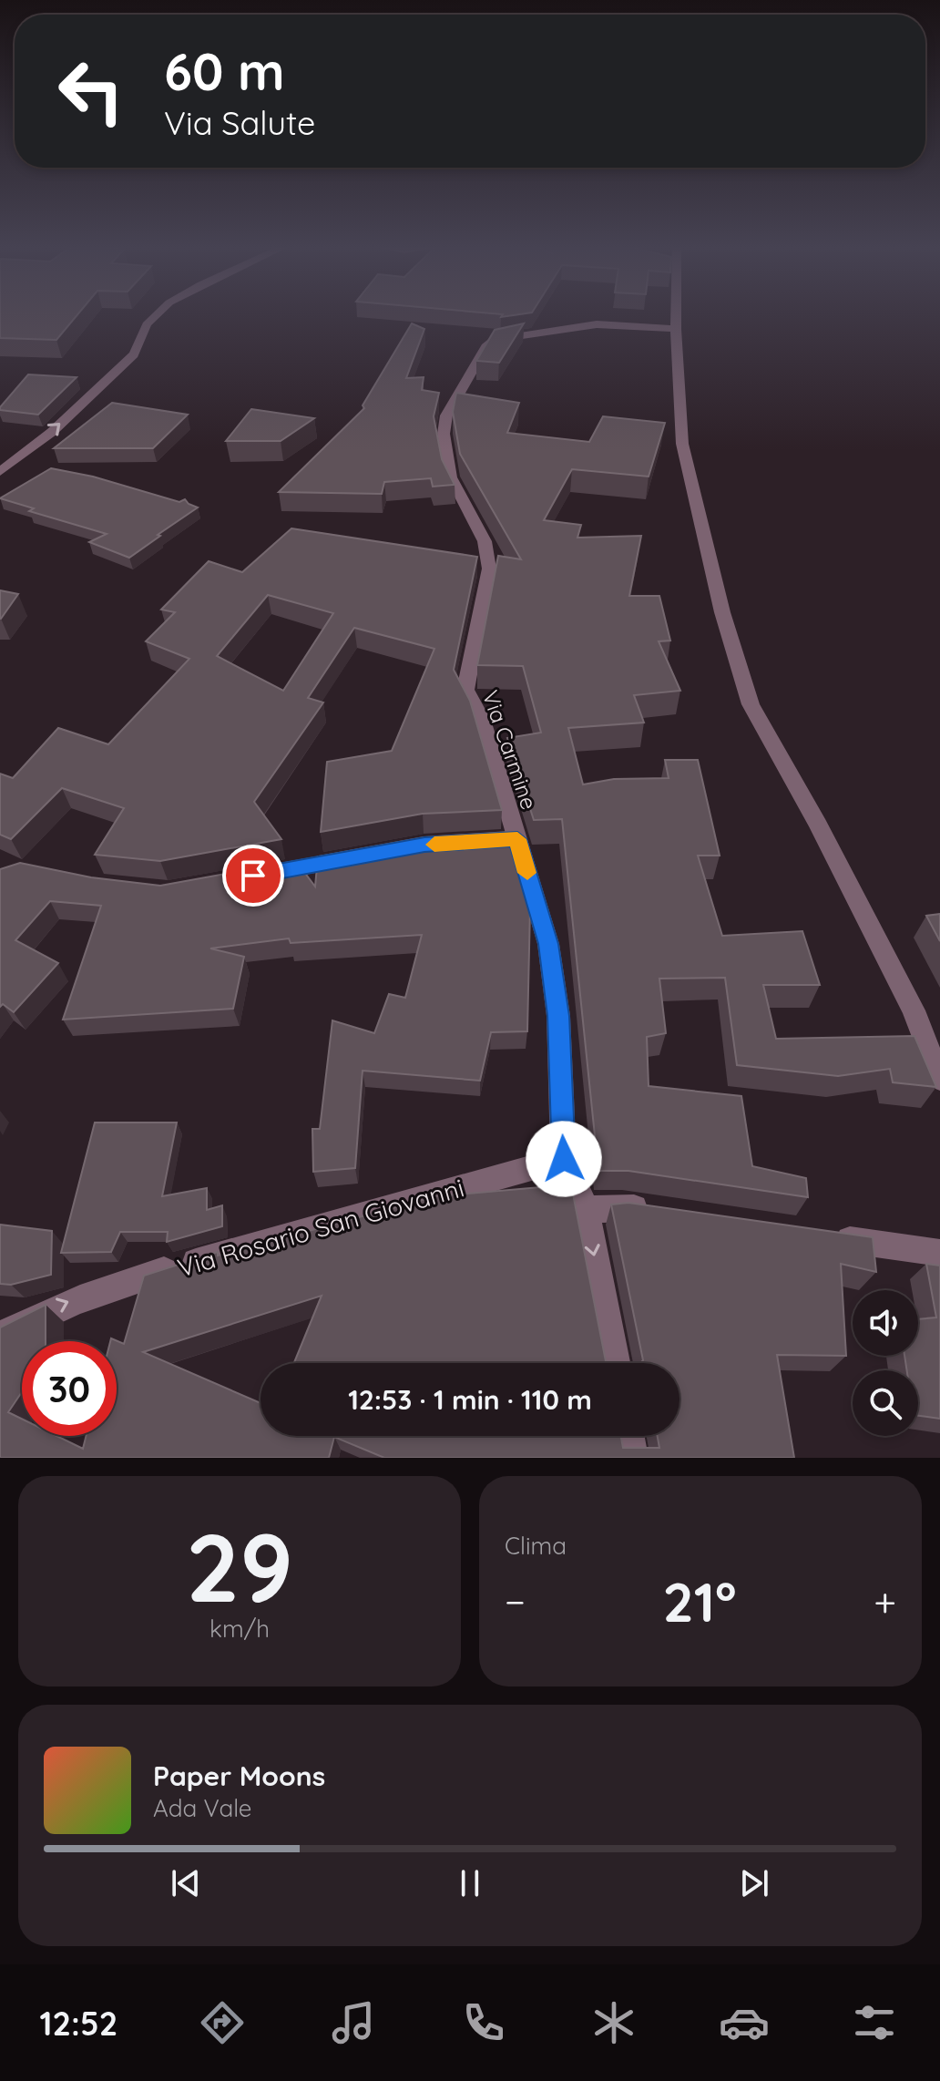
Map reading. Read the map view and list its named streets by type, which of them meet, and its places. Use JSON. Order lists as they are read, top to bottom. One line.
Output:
{"streets":{"street":["Via Carmine","Via Rosario San Giovanni"]},"crossings":[["Via Carmine","Via Rosario San Giovanni"]],"one_way":["Via Rosario San Giovanni"],"page":{"turn":["60 m","Via Salute"],"limit":"30","trip":"12:53 · 1 min · 110 m","tile":[["29","km/h"],"Clima"],"heat":["−","21°","+"],"song":["Paper Moons","Ada Vale"],"tabs":"12:52"}}
